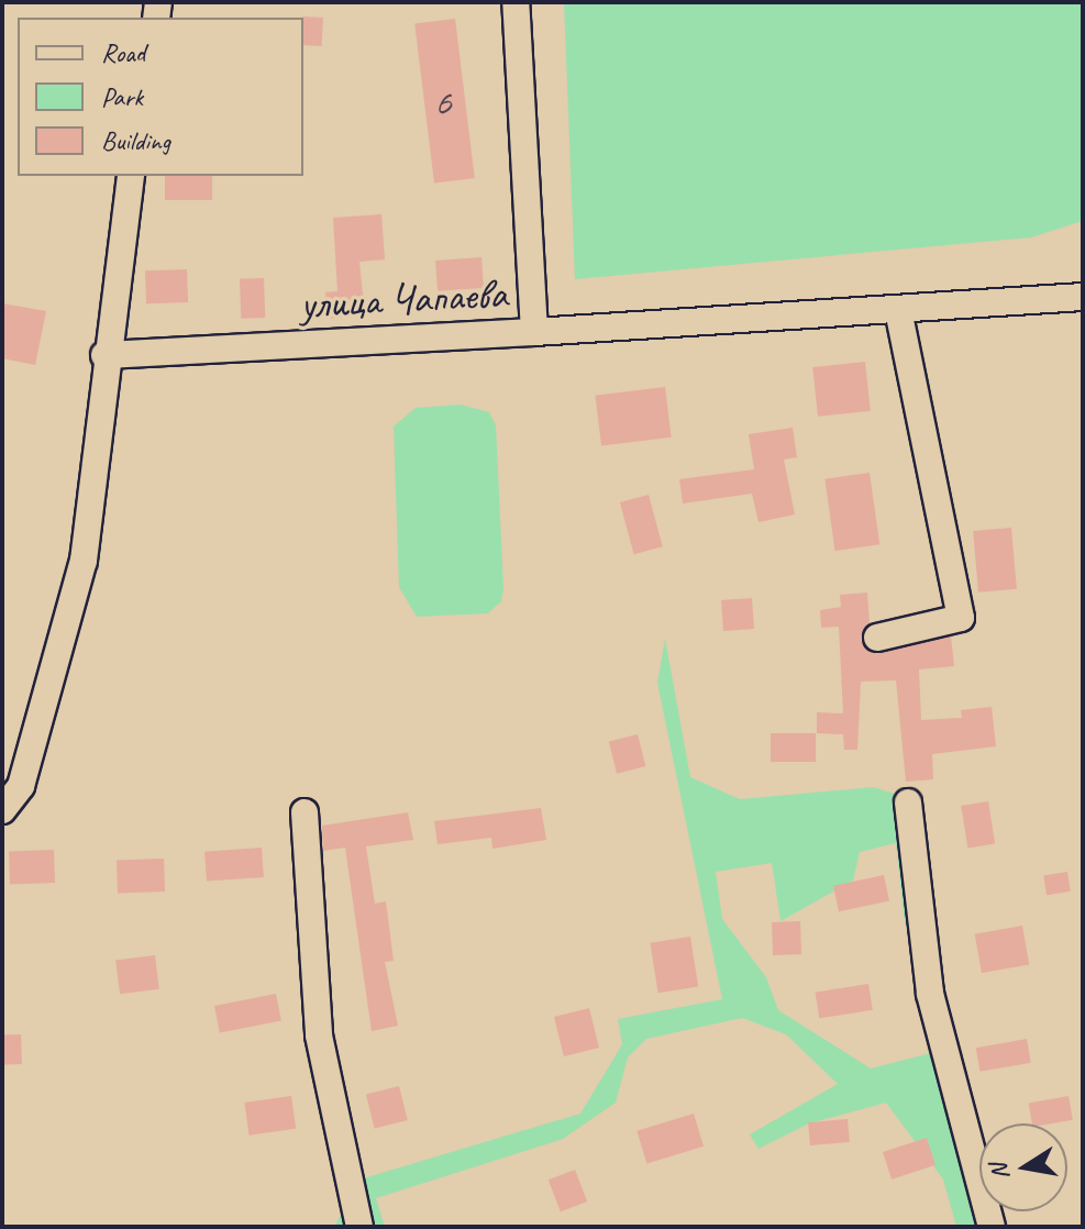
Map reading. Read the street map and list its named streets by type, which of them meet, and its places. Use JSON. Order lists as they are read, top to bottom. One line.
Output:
{"streets":{"street":["улица Чапаева"]},"house_numbers":["6"],"legend":["Road","Park","Building"],"north":"left"}
